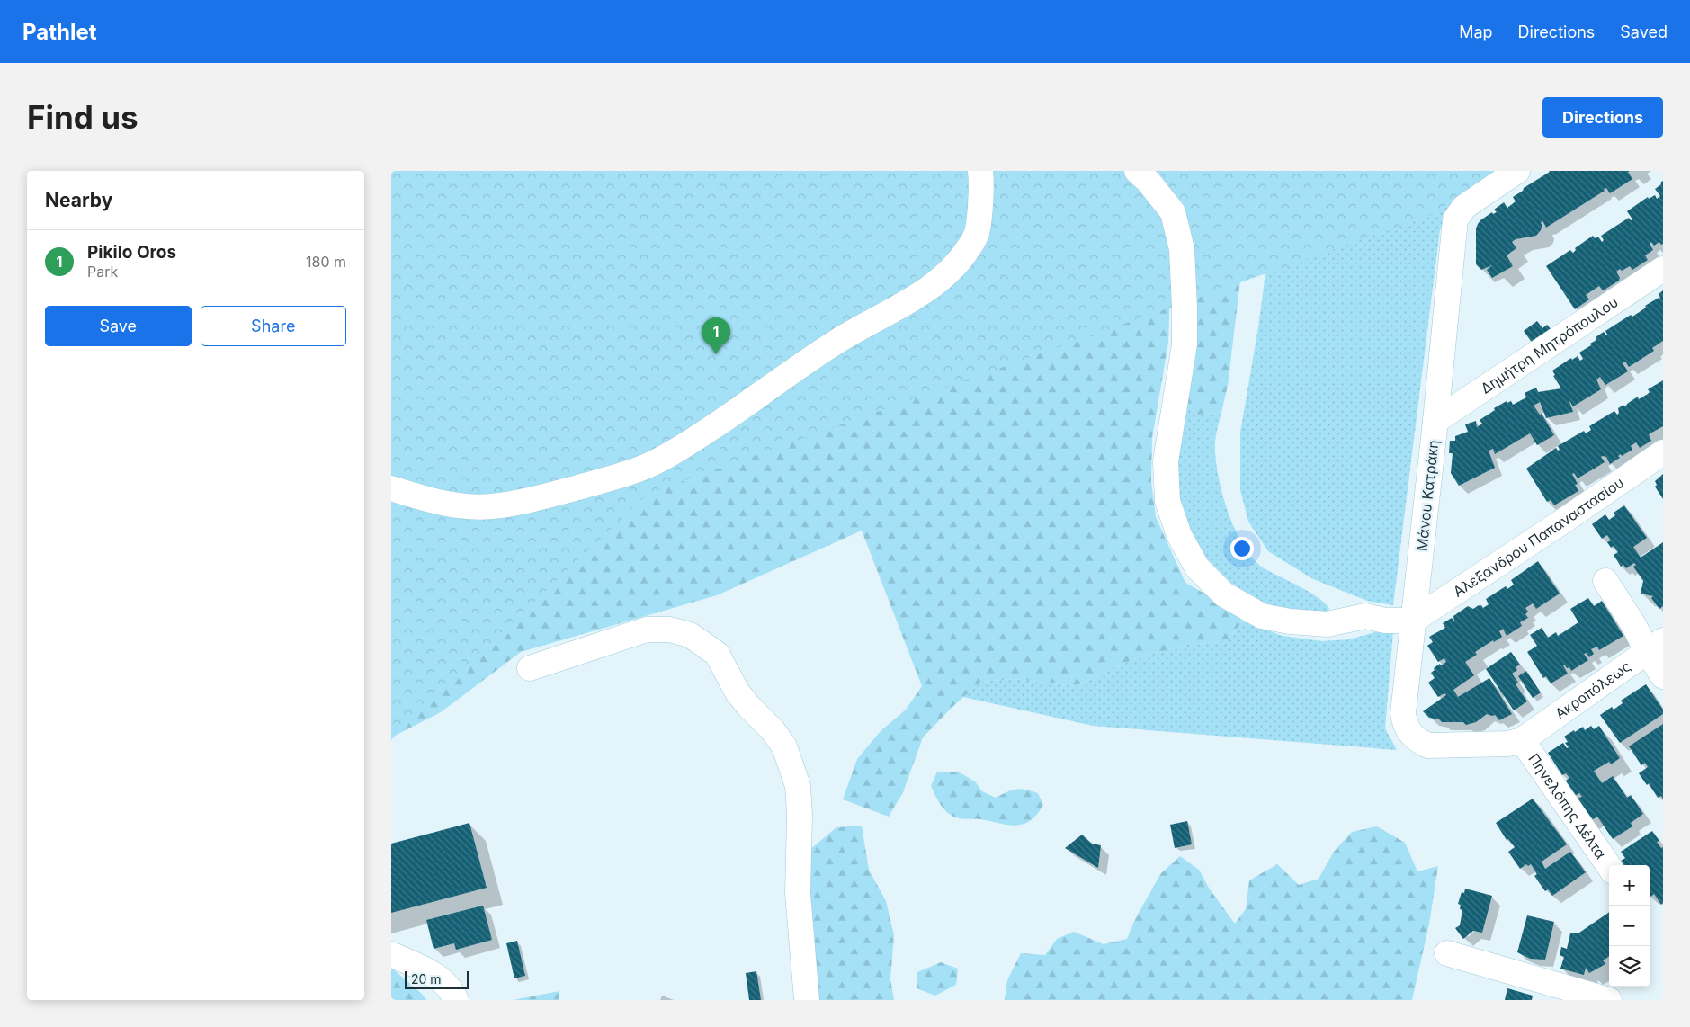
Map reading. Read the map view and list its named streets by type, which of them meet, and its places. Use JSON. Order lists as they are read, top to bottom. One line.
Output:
{"streets":{"street":["Δημήτρη Μητρόπουλου","Μάνου Κατράκη","Αλέξανδρου Παπαναστασίου","Ακροπόλεως","Πηνελόπης Δέλτα"]},"crossings":[["Δημήτρη Μητρόπουλου","Μάνου Κατράκη"],["Μάνου Κατράκη","Αλέξανδρου Παπαναστασίου"],["Μάνου Κατράκη","Ακροπόλεως"],["Μάνου Κατράκη","Πηνελόπης Δέλτα"],["Ακροπόλεως","Πηνελόπης Δέλτα"]],"scale_bar":"20 m","page":{"header":"Pathlet","nav":["Map","Directions","Saved"],"buttons":["Directions",["Save","Share"]],"title":"Find us","heading":"Nearby","list":[{"mark":"1","name":"Pikilo Oros","note":"Park","value":"180 m"}],"pins":"1","map_buttons":["+","−"],"scale":"20 m"}}
